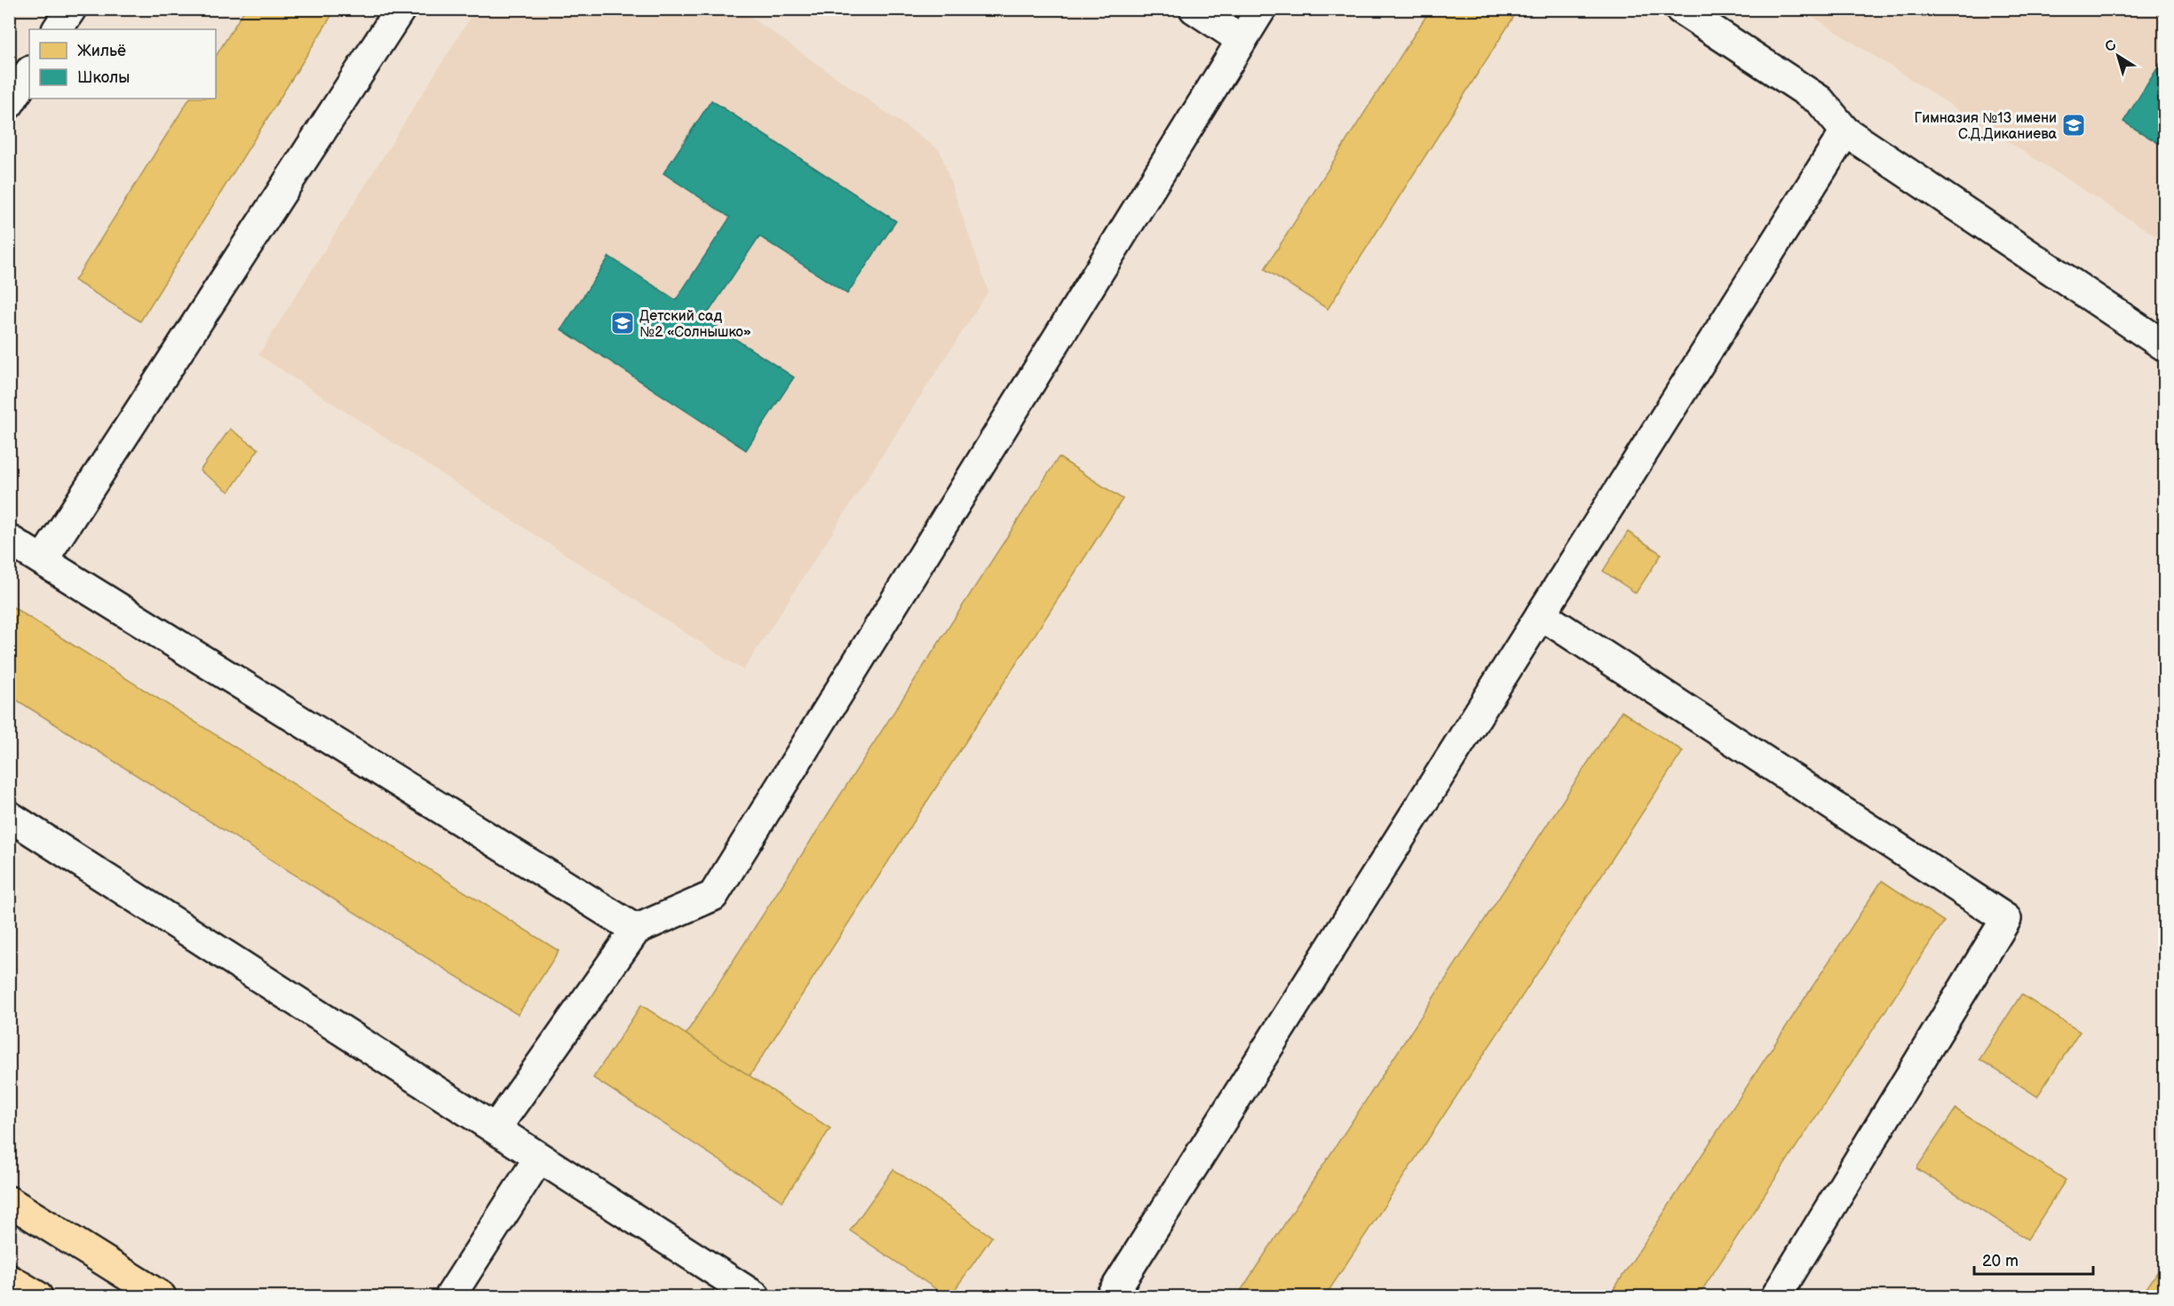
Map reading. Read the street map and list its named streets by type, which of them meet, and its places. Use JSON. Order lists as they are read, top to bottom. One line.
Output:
{"places":{"school or university":["Гимназия №13 имени С.Д.Диканиева","Детский сад №2 «Солнышко»"]},"legend":["Жильё","Школы"],"scale_bar":"20 m","north":"top left"}
